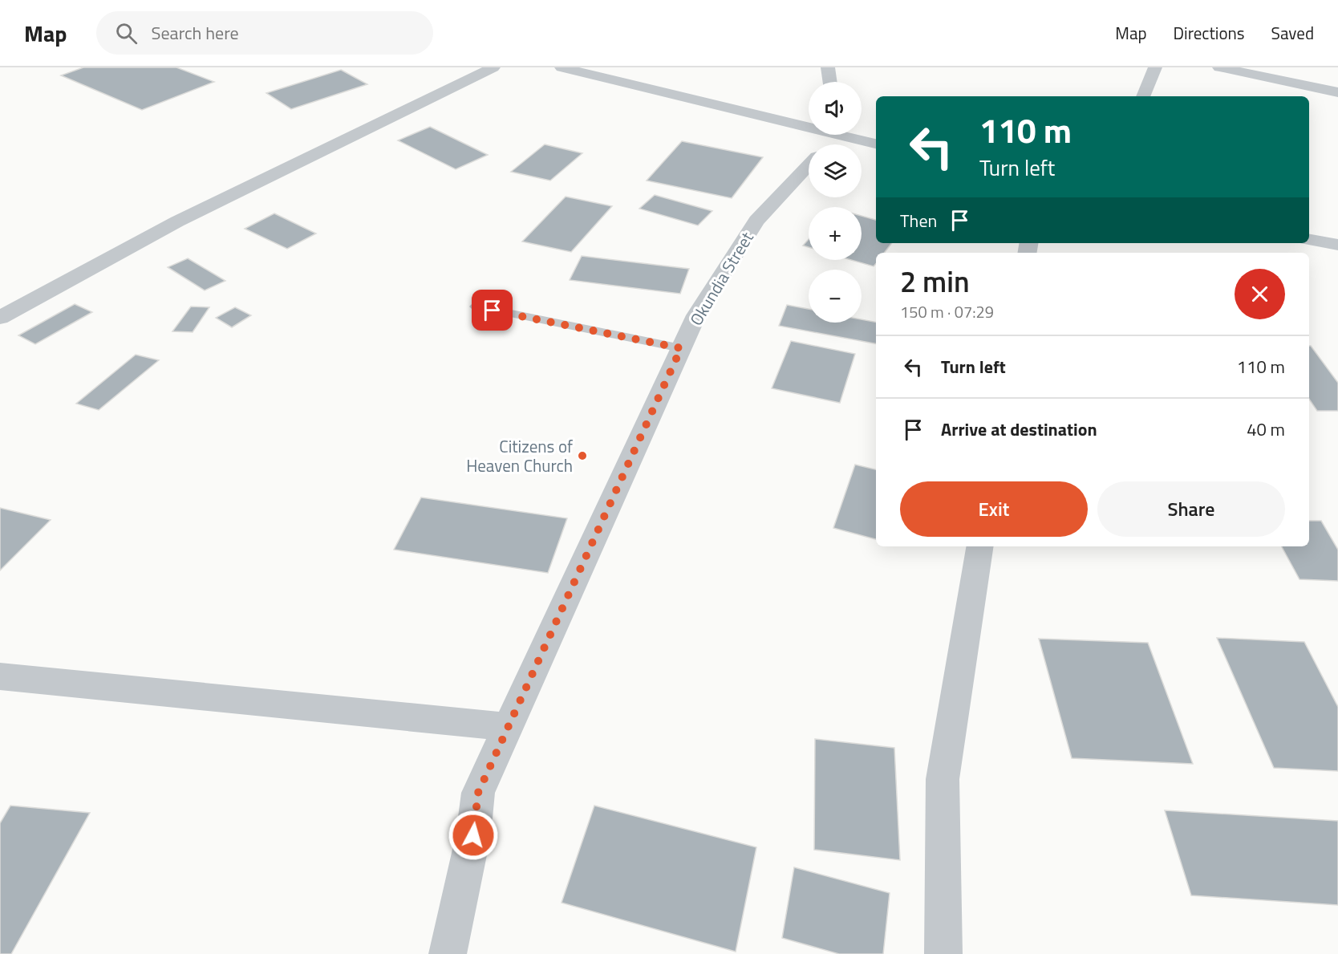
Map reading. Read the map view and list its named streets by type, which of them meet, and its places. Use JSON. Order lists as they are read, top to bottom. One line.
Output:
{"streets":{"street":["Okundia Street"]},"places":["Citizens of Heaven Church"],"page":{"header":"Map","search":"Search here","nav":["Map","Directions","Saved"],"map_buttons":["+","−"],"turn":["110 m","Turn left"],"then":"Then","heading":["2 min","150 m · 07:29"],"list":[{"name":"Turn left","value":"110 m"},{"name":"Arrive at destination","value":"40 m"}],"buttons":["Exit","Share"]}}
